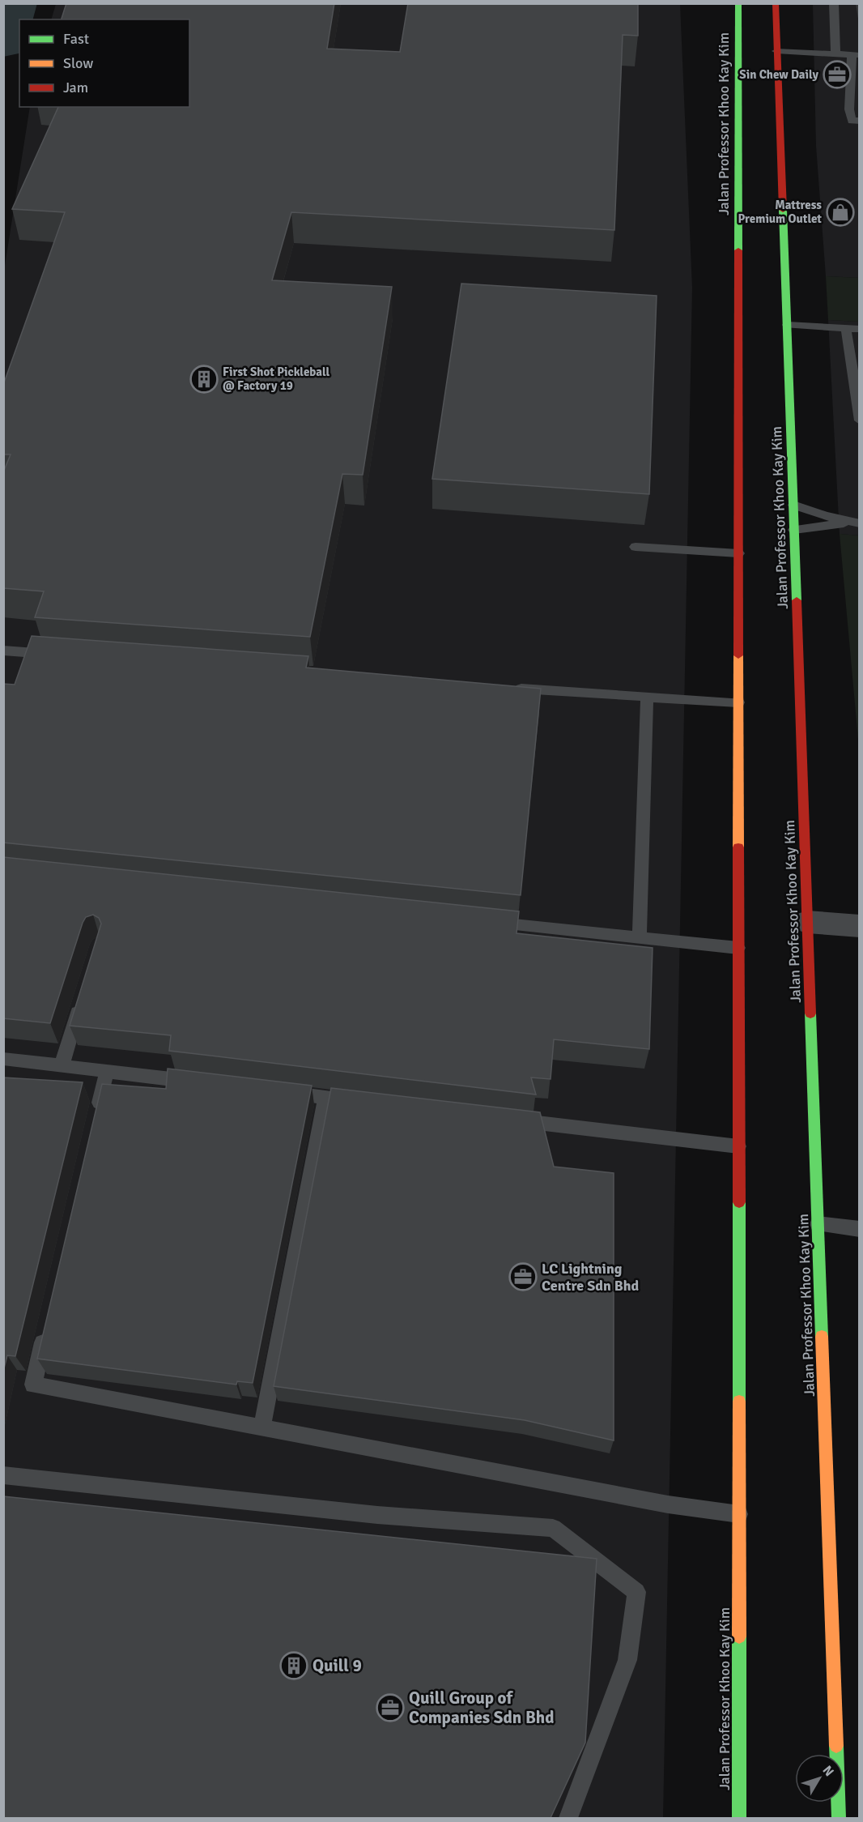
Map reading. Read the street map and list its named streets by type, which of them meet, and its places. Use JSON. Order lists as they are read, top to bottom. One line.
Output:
{"streets":{"main road":["Jalan Professor Khoo Kay Kim"]},"places":{"office":["Sin Chew Daily","LC Lightning Centre Sdn Bhd","Quill Group of Companies Sdn Bhd"],"shop":["Mattress Premium Outlet"],"building":["First Shot Pickleball @ Factory 19","Quill 9"]},"legend":["Fast","Slow","Jam"],"north":"top right"}
